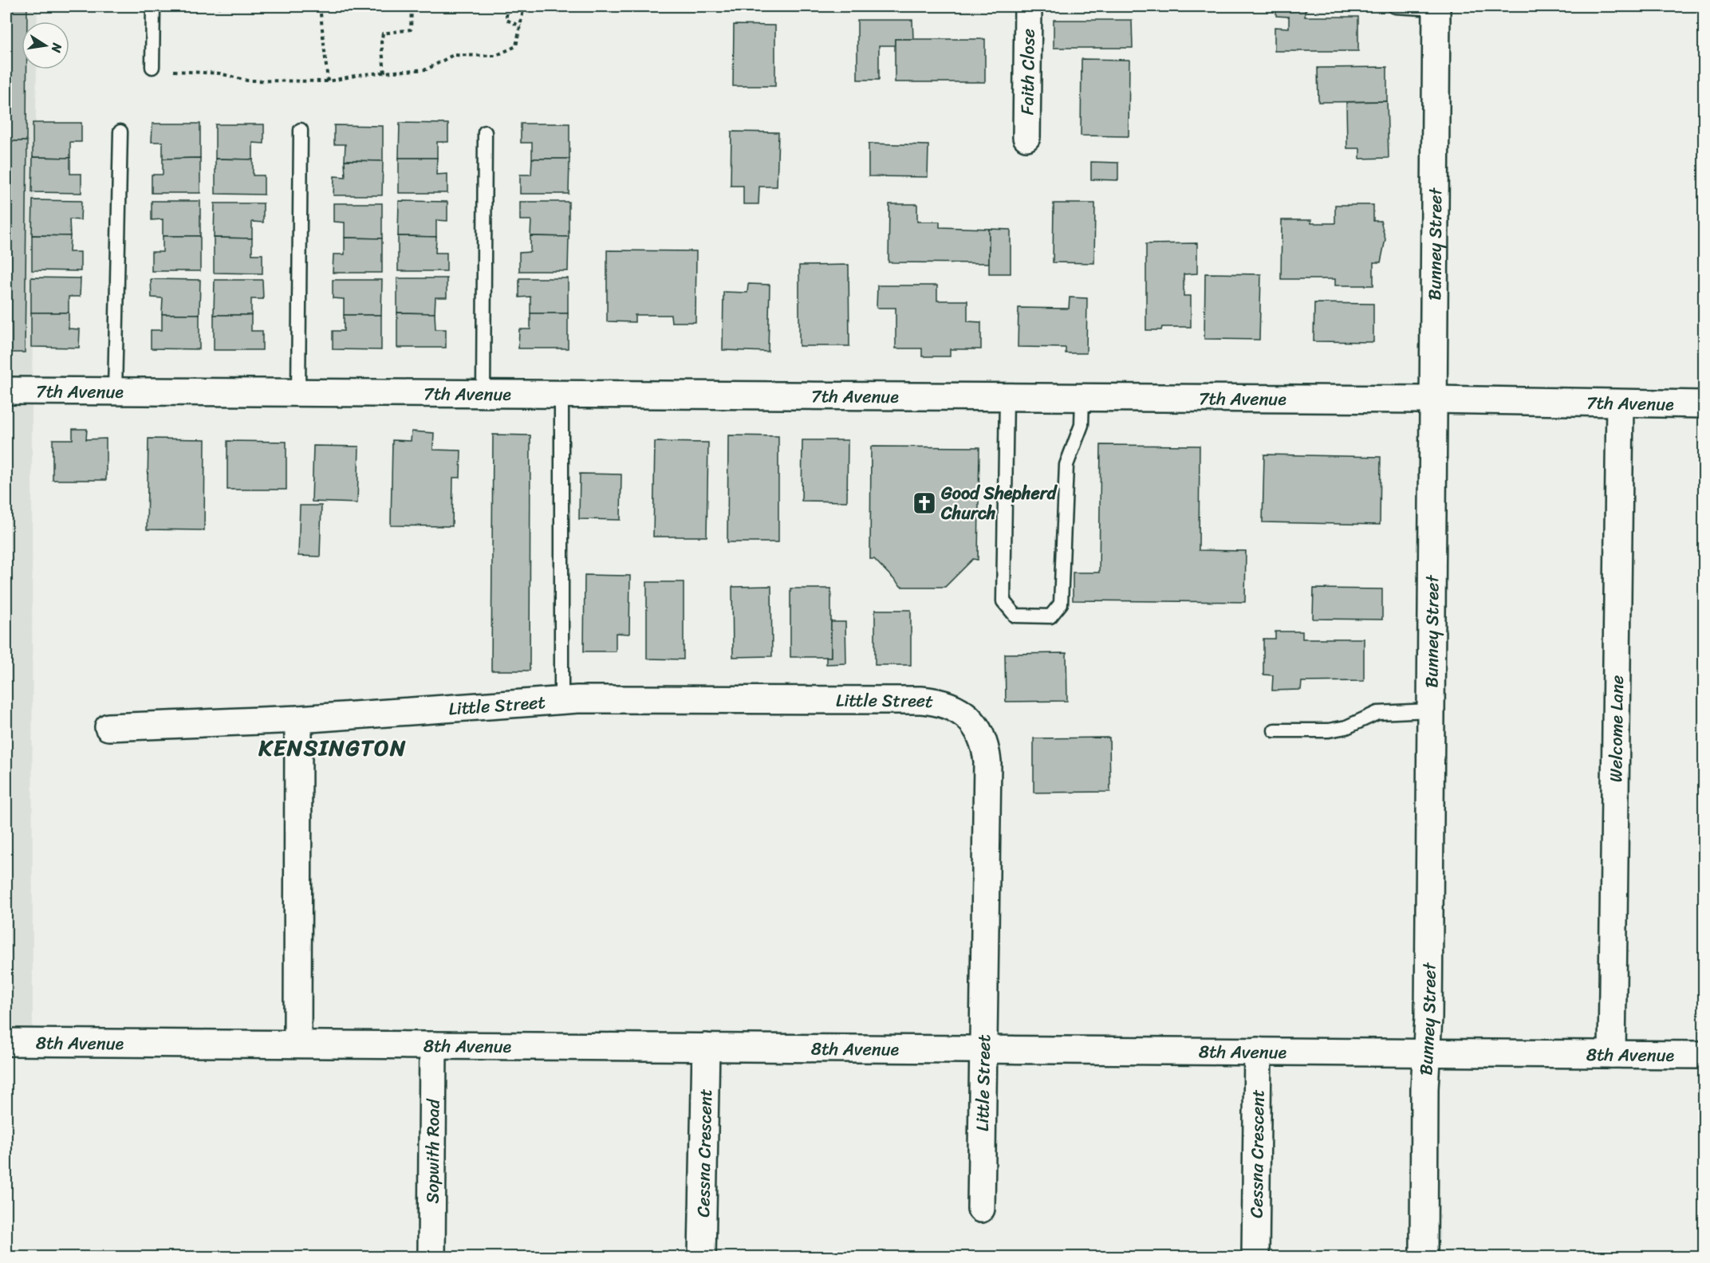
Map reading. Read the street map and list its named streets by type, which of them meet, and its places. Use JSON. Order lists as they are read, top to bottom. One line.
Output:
{"streets":{"street":["Faith Close","Bunney Street","7th Avenue","Little Street","Welcome Lane","8th Avenue","Sopwith Road","Cessna Crescent"]},"crossings":[["Bunney Street","7th Avenue"],["Bunney Street","8th Avenue"],["7th Avenue","Welcome Lane"],["Little Street","8th Avenue"],["Welcome Lane","8th Avenue"],["8th Avenue","Sopwith Road"],["8th Avenue","Cessna Crescent"]],"districts":["KENSINGTON"],"places":{"church":["Good Shepherd Church"]},"north":"right"}
